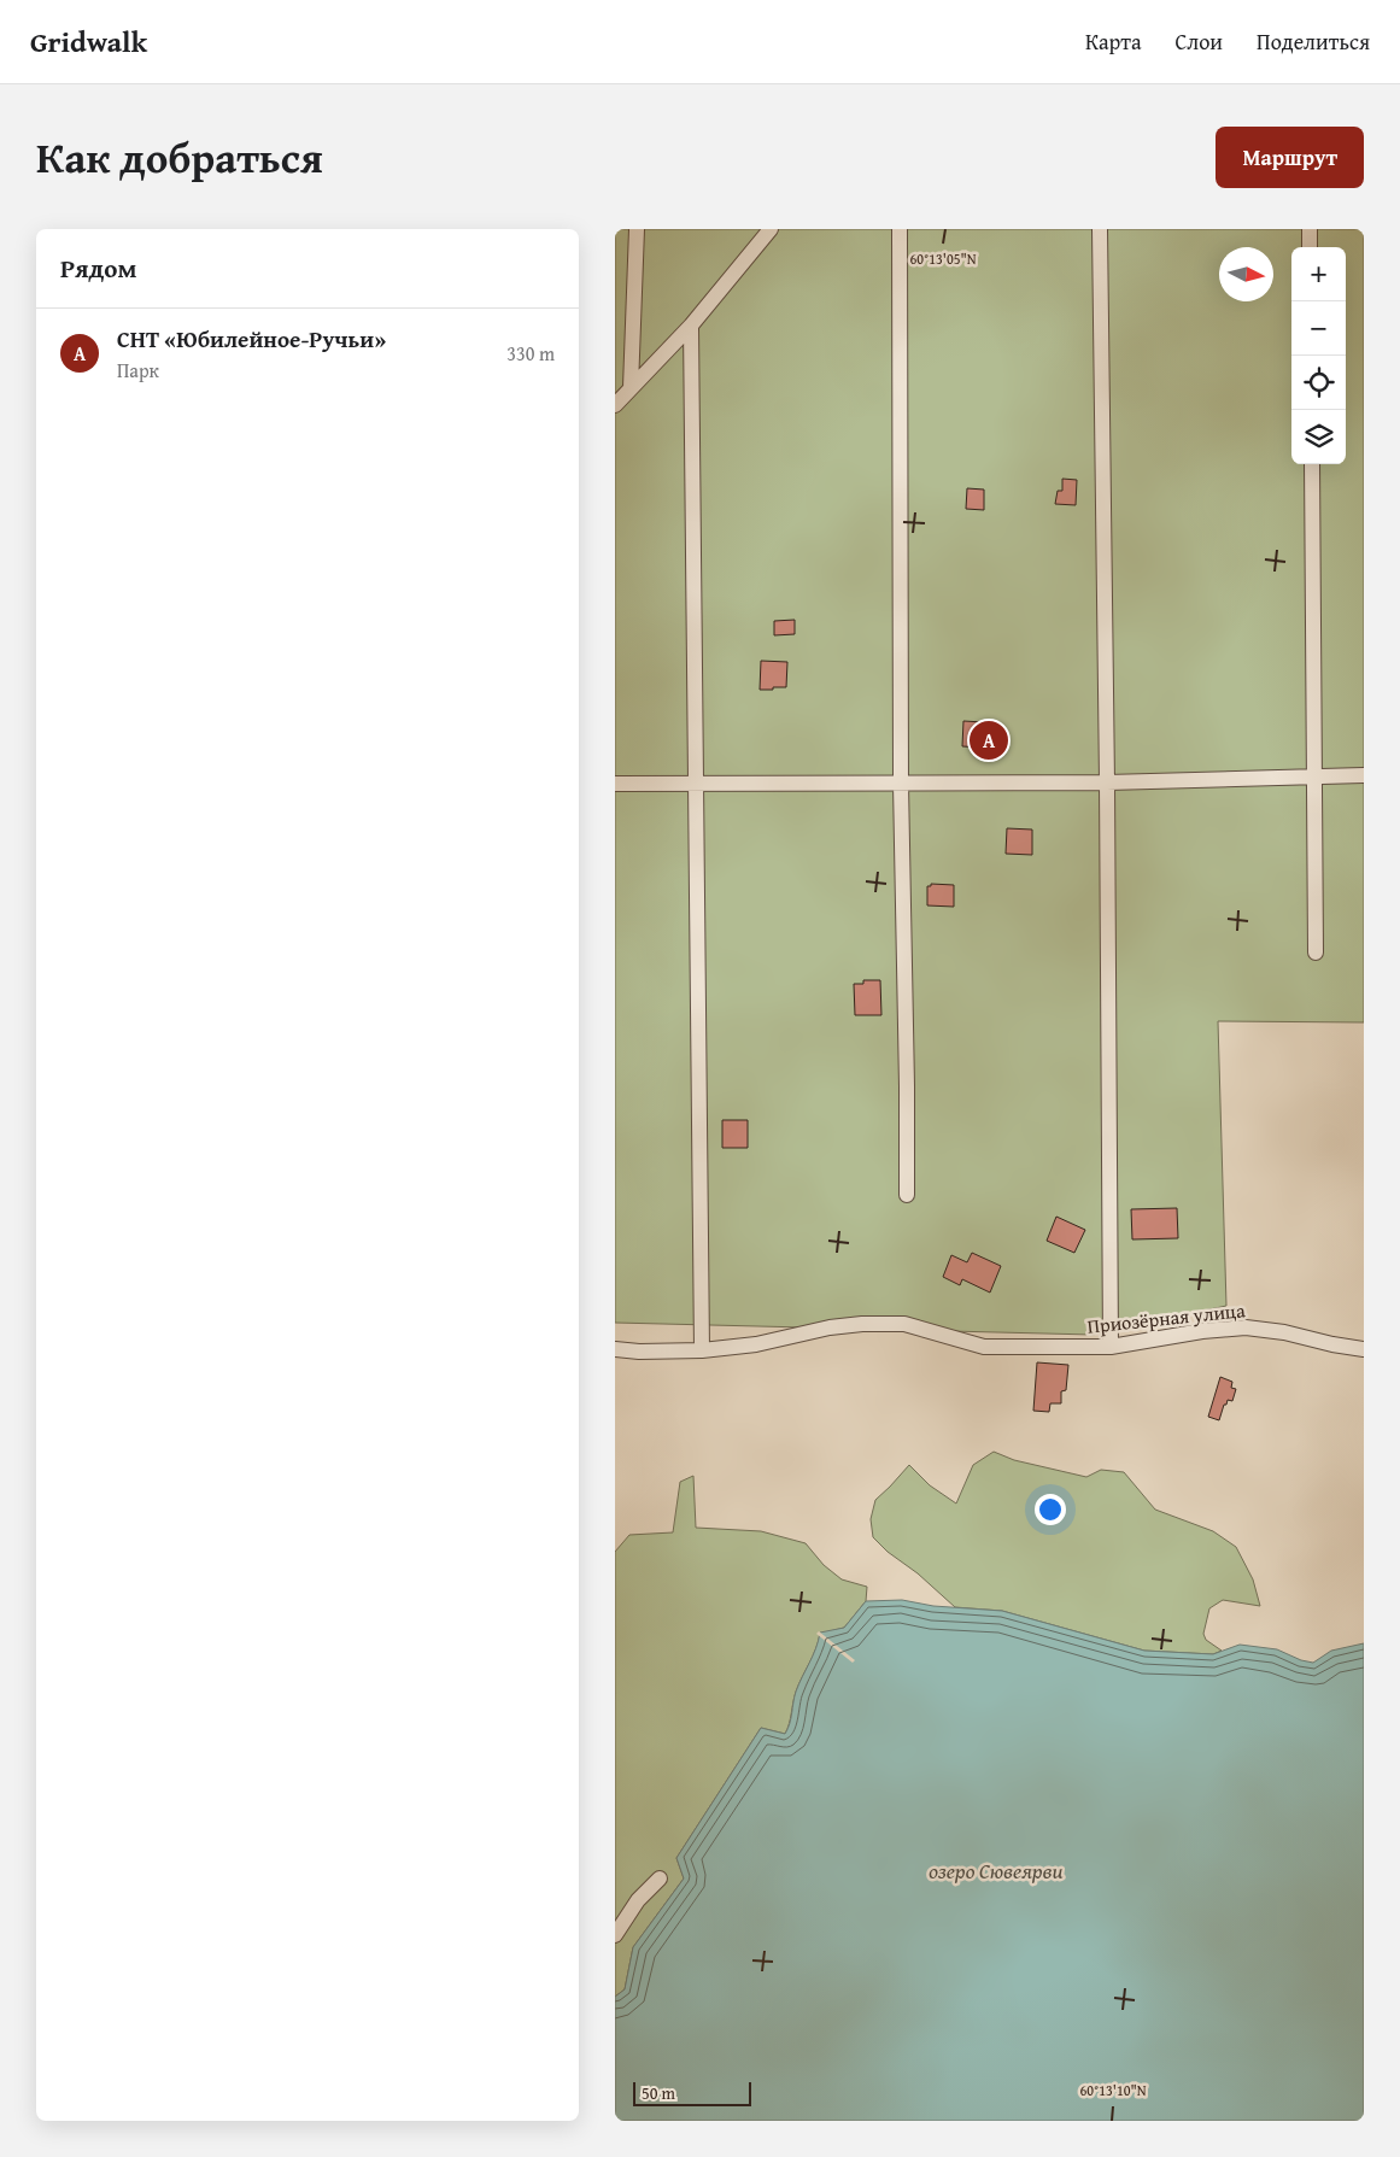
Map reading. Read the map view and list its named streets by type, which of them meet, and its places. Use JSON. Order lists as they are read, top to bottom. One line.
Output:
{"streets":{"street":["Приозёрная улица"]},"water":["озеро Сювеярви"],"scale_bar":"50 m","north":"right","page":{"header":"Gridwalk","nav":["Карта","Слои","Поделиться"],"title":"Как добраться","buttons":"Маршрут","heading":"Рядом","map_buttons":["+","−"],"list":[{"mark":"A","name":"СНТ «Юбилейное-Ручьи»","note":"Парк","value":"330 m"}],"pins":"A","scale":"50 m"},"coordinates":["60°13'05\"N","60°13'10\"N"]}
